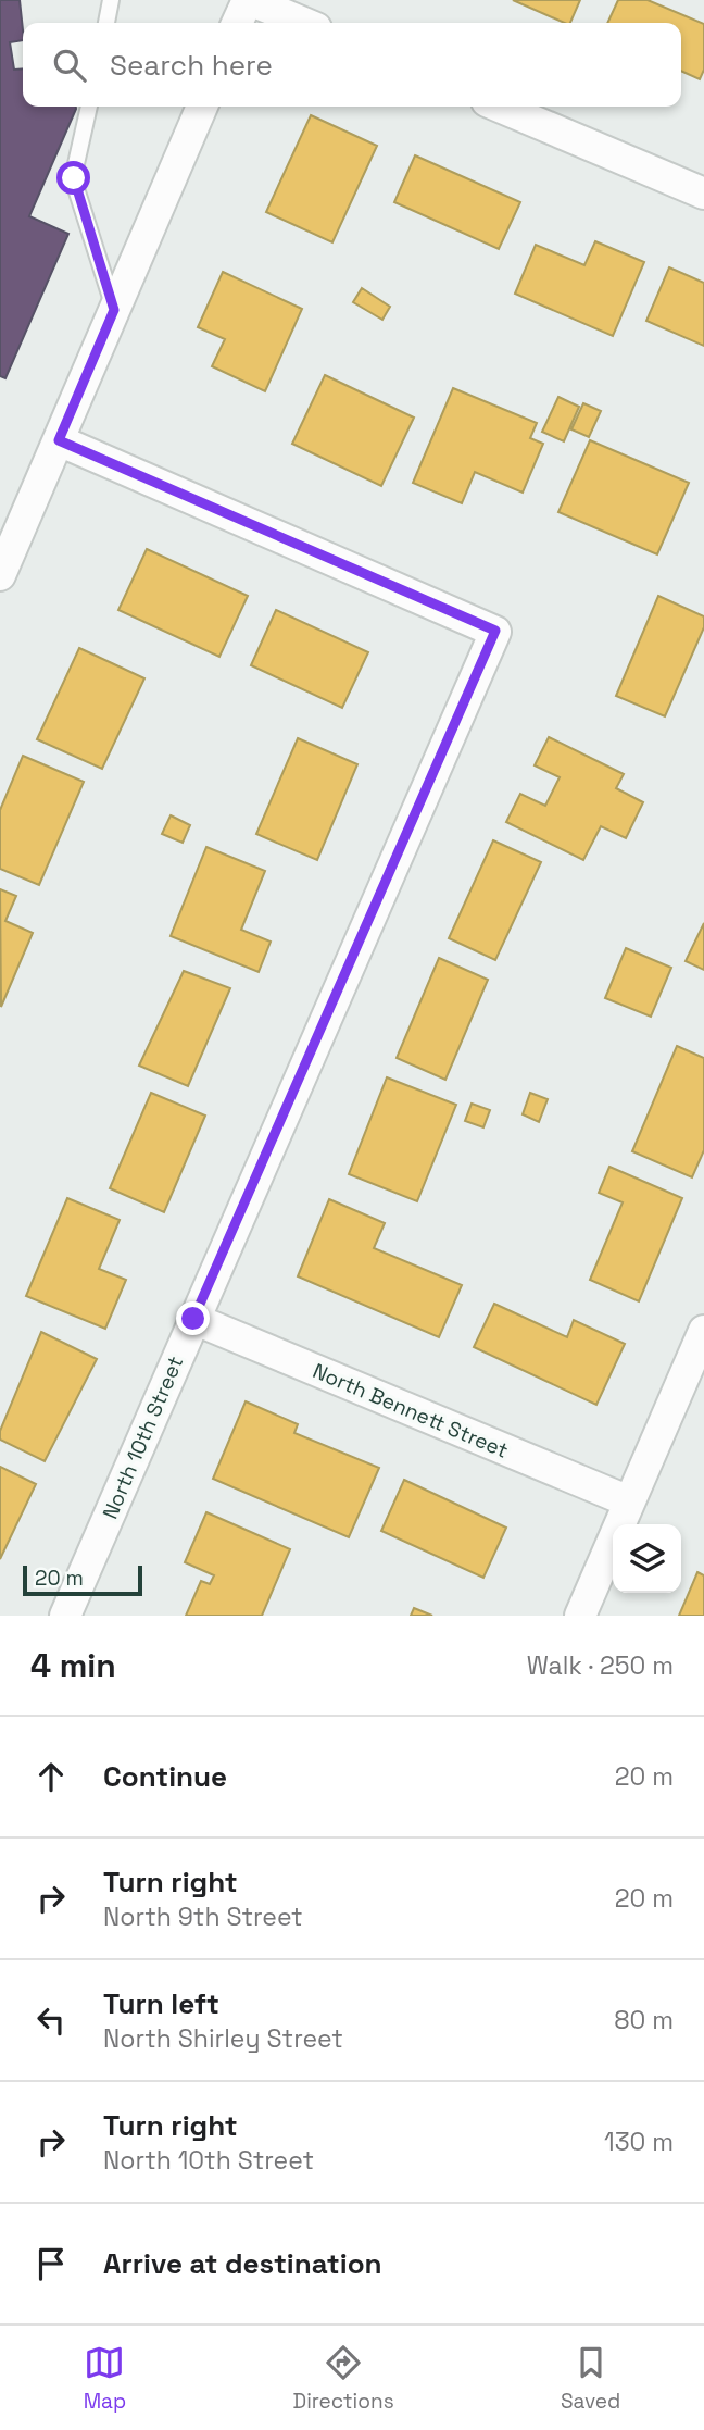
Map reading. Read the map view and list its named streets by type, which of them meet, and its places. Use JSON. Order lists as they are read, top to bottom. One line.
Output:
{"streets":{"street":["North Bennett Street","North 10th Street"]},"crossings":[["North Bennett Street","North 10th Street"]],"scale_bar":"20 m","page":{"search":"Search here","scale":"20 m","heading":["4 min","Walk · 250 m"],"list":[["Continue","20 m"],["Turn right","North 9th Street","20 m"],["Turn left","North Shirley Street","80 m"],["Turn right","North 10th Street","130 m"],"Arrive at destination"],"nav":["Map","Directions","Saved"]}}
